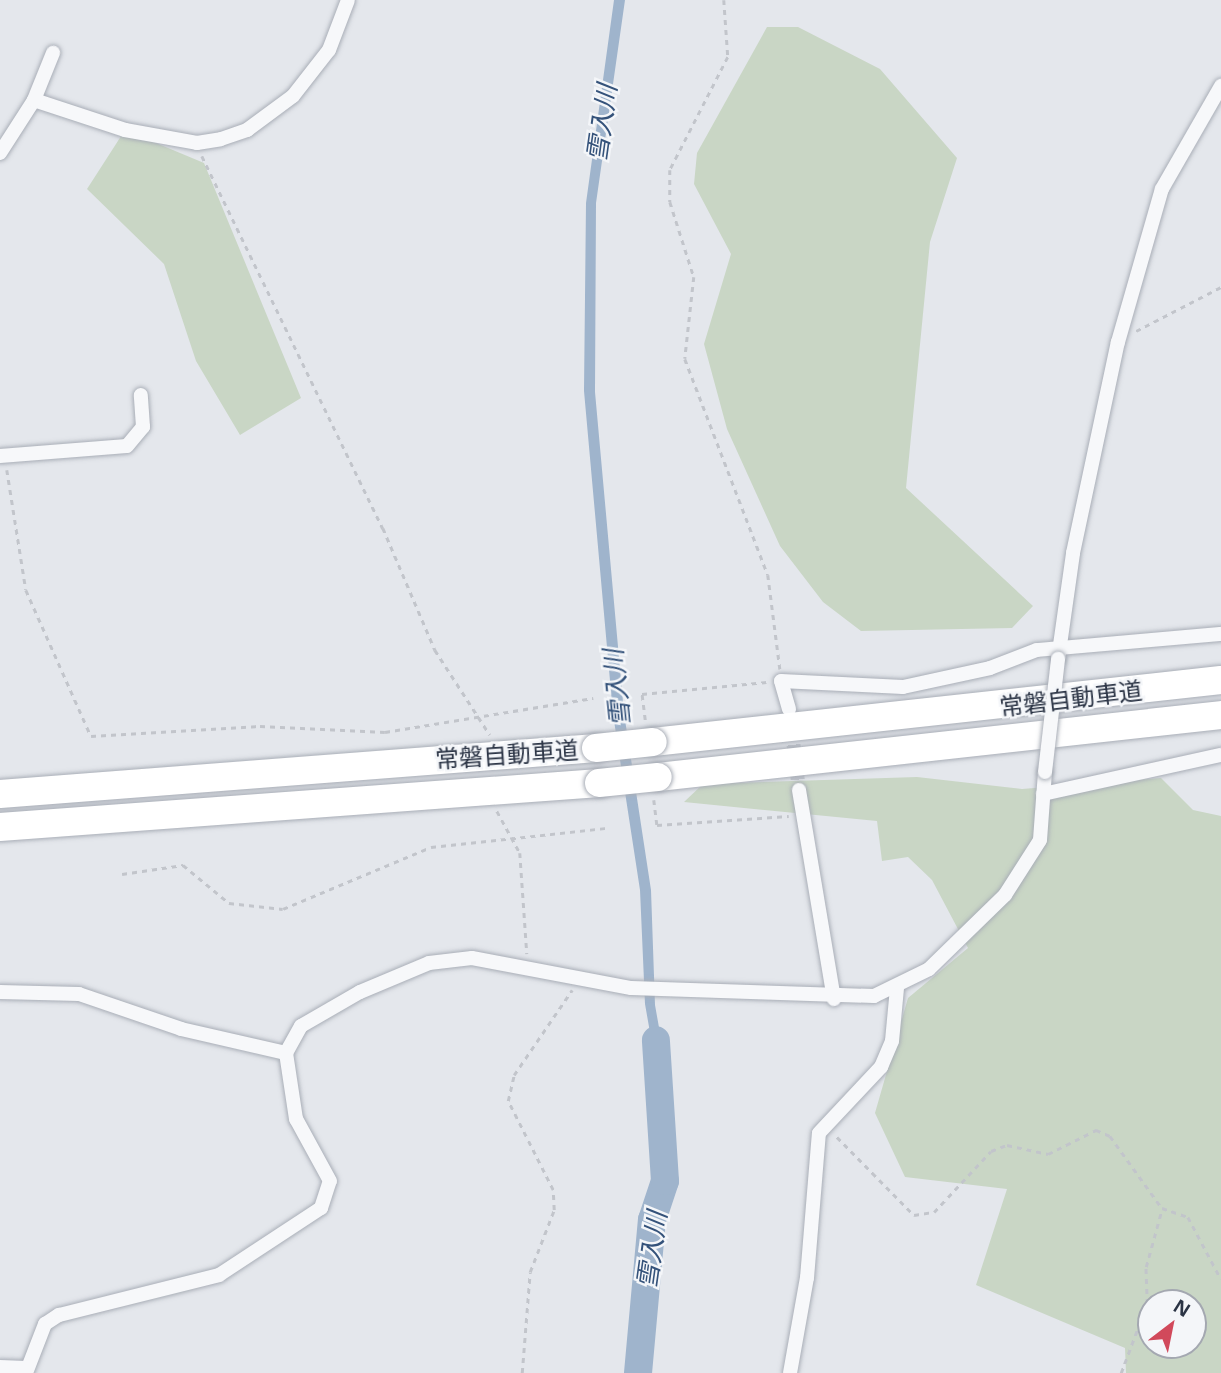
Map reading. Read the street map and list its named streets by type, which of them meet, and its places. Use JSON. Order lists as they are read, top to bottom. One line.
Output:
{"streets":{"highway":["常磐自動車道"]},"water":["雪入川"],"north":"top right"}
